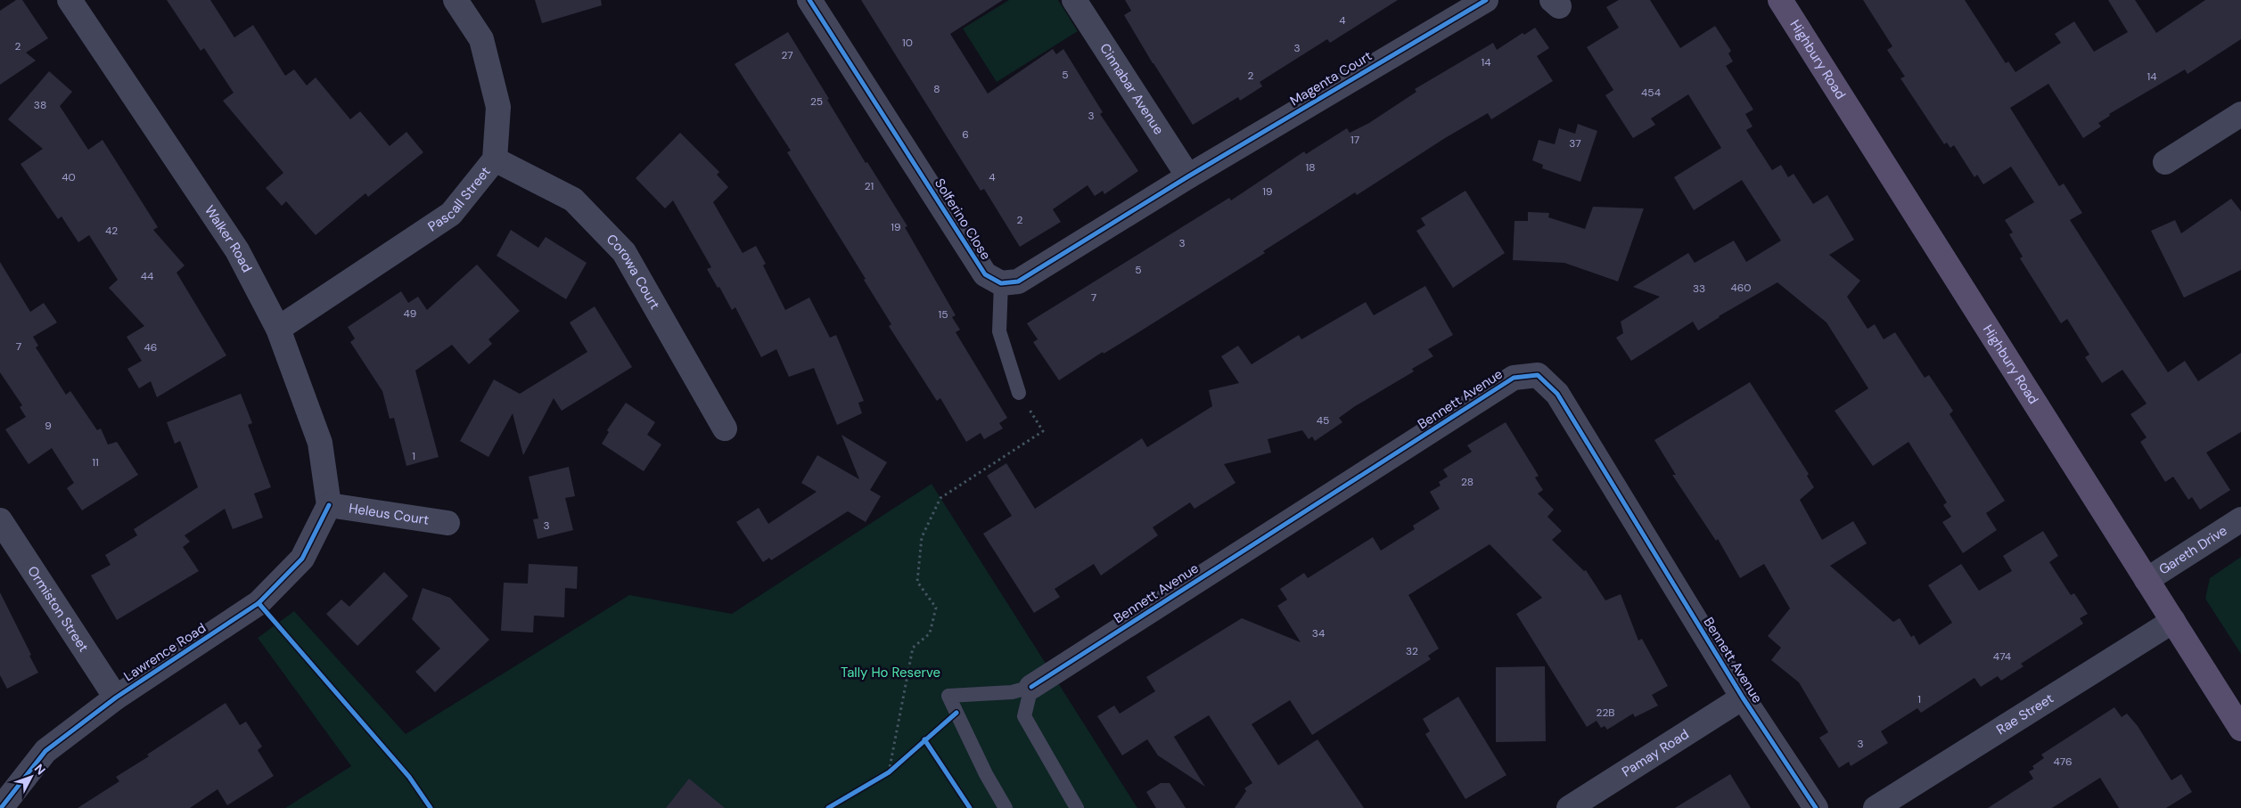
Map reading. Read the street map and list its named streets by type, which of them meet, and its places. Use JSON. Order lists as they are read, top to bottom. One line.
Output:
{"streets":{"main road":["Highbury Road"],"street":["Magenta Court","Cinnabar Avenue","Pascall Street","Solferino Close","Walker Road","Corowa Court","Bennett Avenue","Heleus Court","Gareth Drive","Ormiston Street","Lawrence Road","Rae Street","Pamay Road"]},"crossings":[["Highbury Road","Gareth Drive"],["Highbury Road","Rae Street"],["Magenta Court","Cinnabar Avenue"],["Pascall Street","Walker Road"],["Pascall Street","Corowa Court"],["Walker Road","Heleus Court"],["Walker Road","Lawrence Road"],["Bennett Avenue","Pamay Road"],["Heleus Court","Lawrence Road"],["Ormiston Street","Lawrence Road"]],"parks":["Tally Ho Reserve"],"house_numbers":["4","10","2","3","27","14","5","2","14","8","454","25","38","3","6","17","37","18","40","4","21","19","2","19","42","3","5","44","460","33","7","49","15","7","46","45","9","1","11","28","3","34","32","474","1","22B","3","476"],"north":"top right"}
